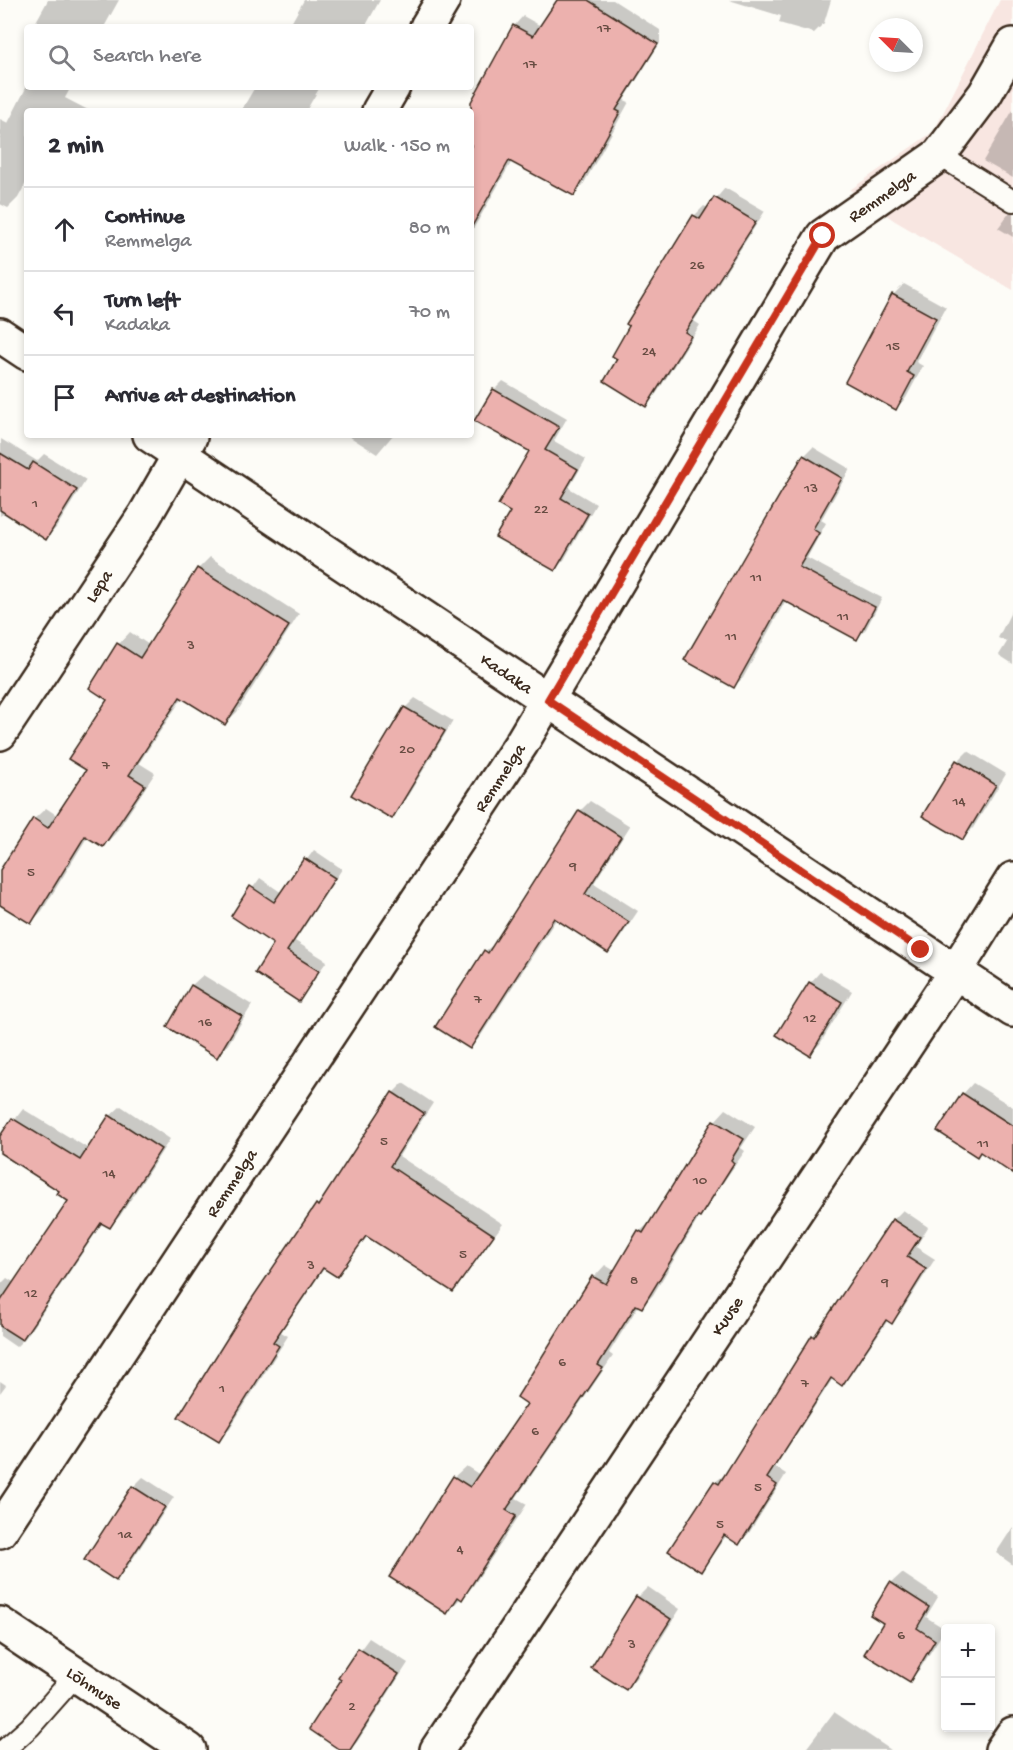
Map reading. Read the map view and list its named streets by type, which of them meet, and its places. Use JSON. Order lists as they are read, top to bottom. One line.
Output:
{"streets":{"street":["Remmelga","Lepa","Kadaka","Kuuse","Lõhmuse"]},"crossings":[["Remmelga","Kadaka"],["Lepa","Kadaka"],["Kadaka","Kuuse"]],"house_numbers":["17","17","26","15","24","13","1","22","11","11","11","3","20","7","14","9","5","7","12","16","5","11","14","10","5","3","8","9","12","6","7","1","6","5","5","1a","4","6","3","2"],"north":"top left","page":{"search":"Search here","heading":["2 min","Walk · 150 m"],"list":[["Continue","Remmelga","80 m"],["Turn left","Kadaka","70 m"],"Arrive at destination"],"map_buttons":["+","−"]}}
